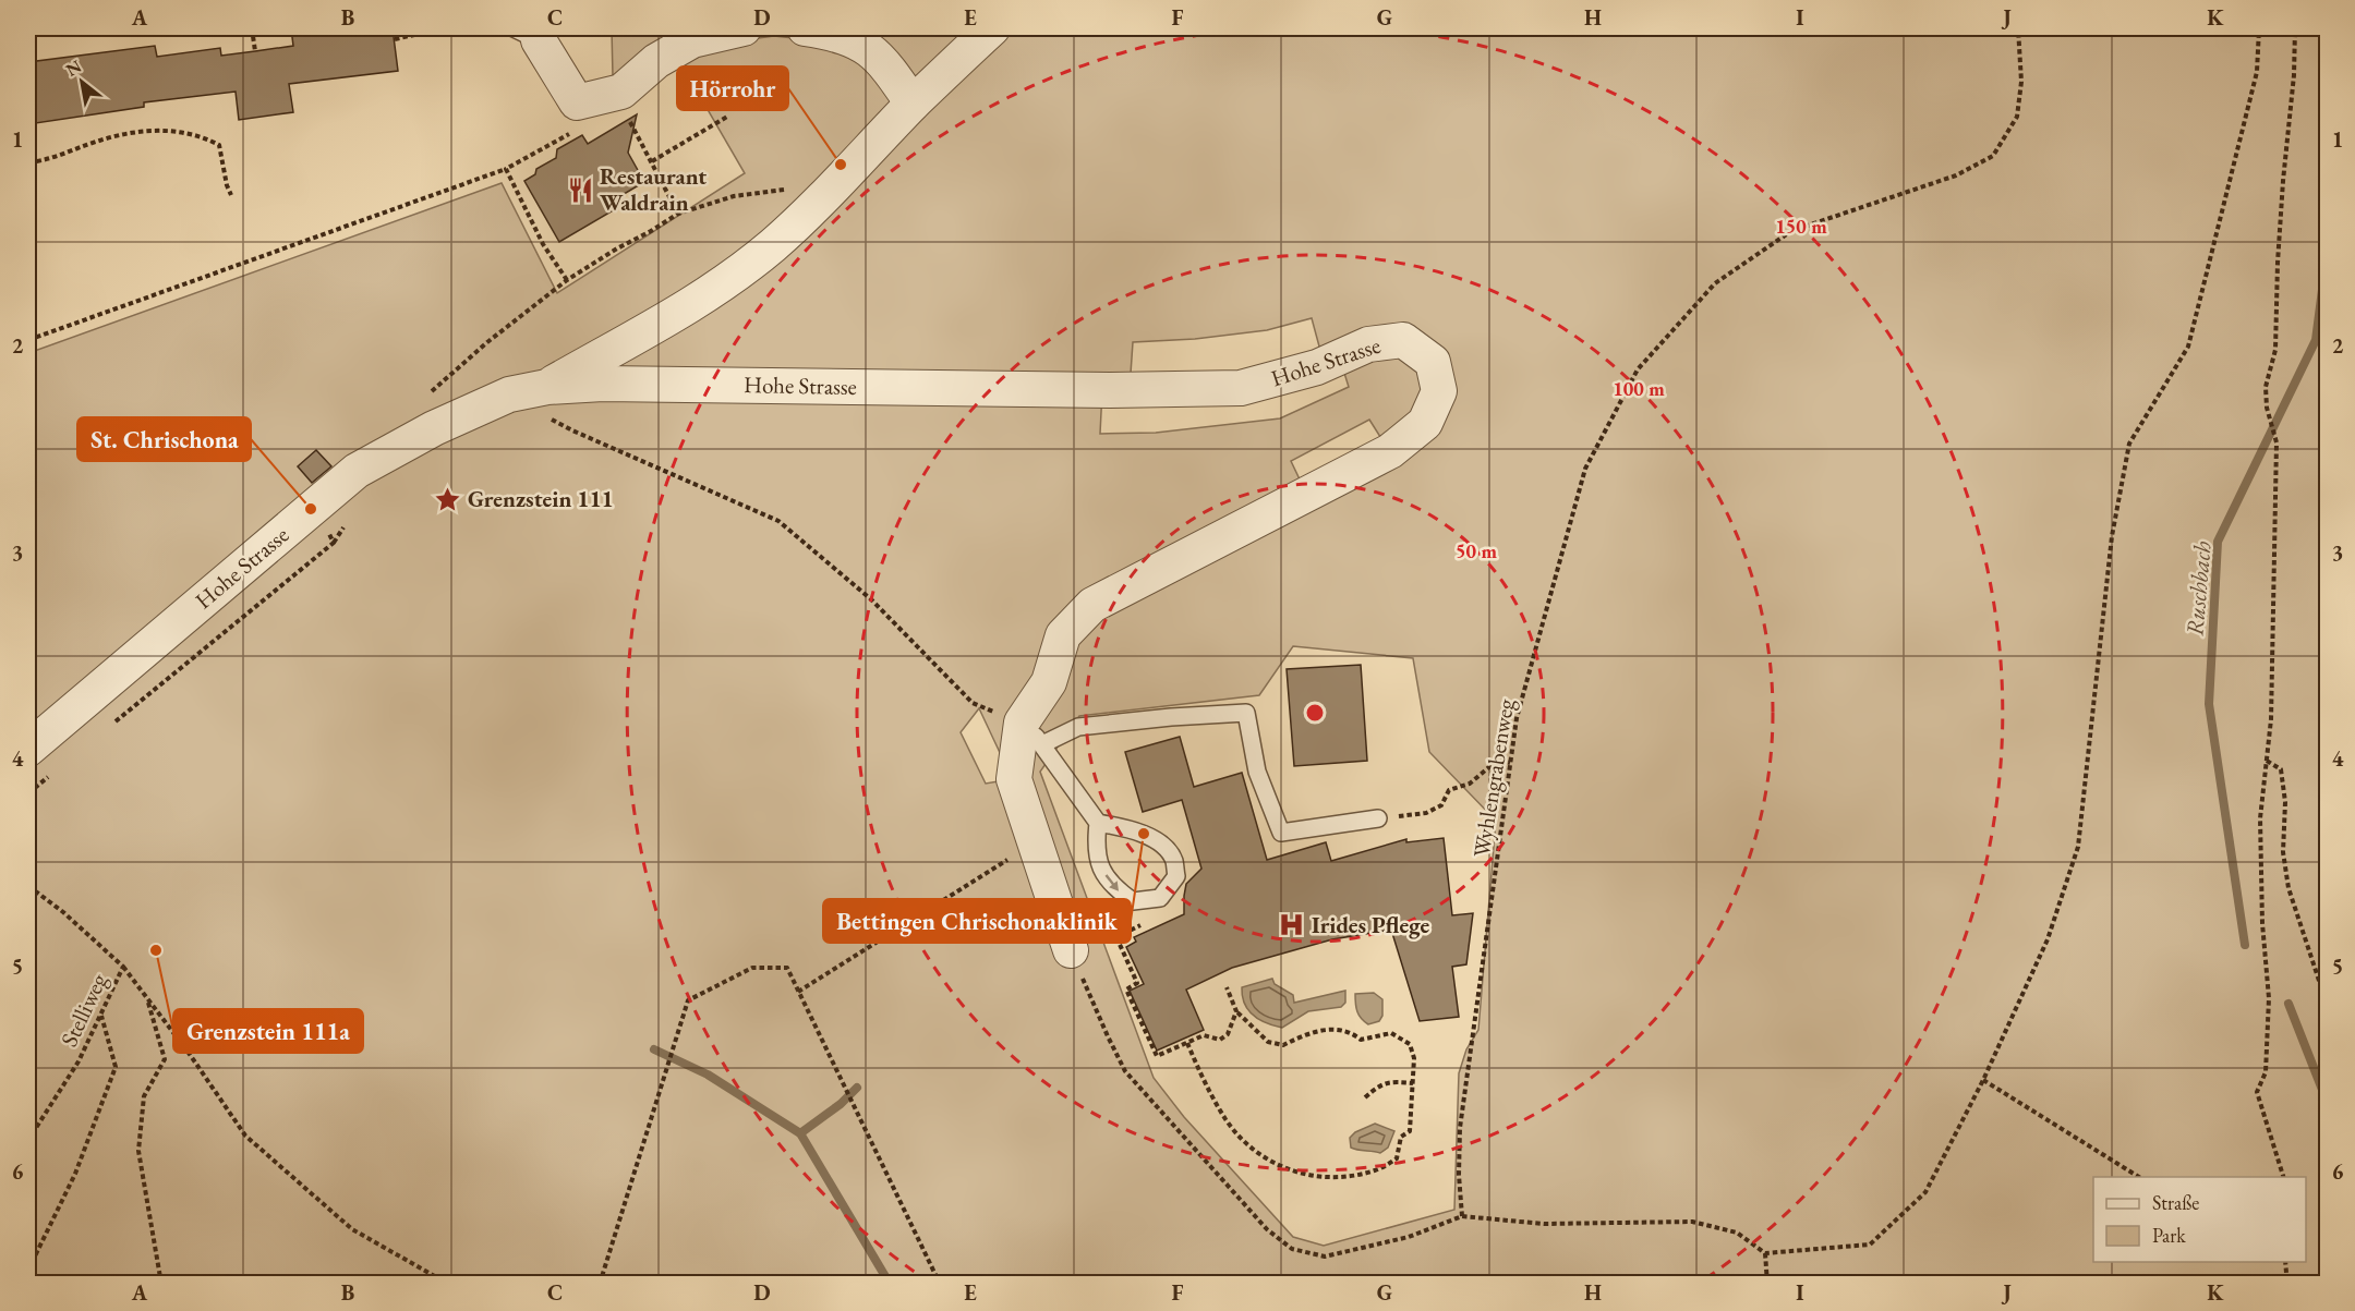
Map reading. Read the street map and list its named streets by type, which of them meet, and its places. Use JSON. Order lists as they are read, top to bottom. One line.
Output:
{"streets":{"street":["Hohe Strasse"],"path":["Wyhlengrabenweg","Stelliweg"]},"water":["Ruschbach"],"places":{"other":["Hörrohr","St. Chrischona","Bettingen Chrischonaklinik","Grenzstein 111a"],"restaurant":["Restaurant Waldrain"],"place":["Grenzstein 111"],"hospital":["Irides Pflege"]},"legend":["Straße","Park"],"north":"top left","grid":{"columns":["A","B","C","D","E","F","G","H","I","J","K"],"rows":["1","2","3","4","5","6"]},"rings":["150 m","100 m","50 m"]}
